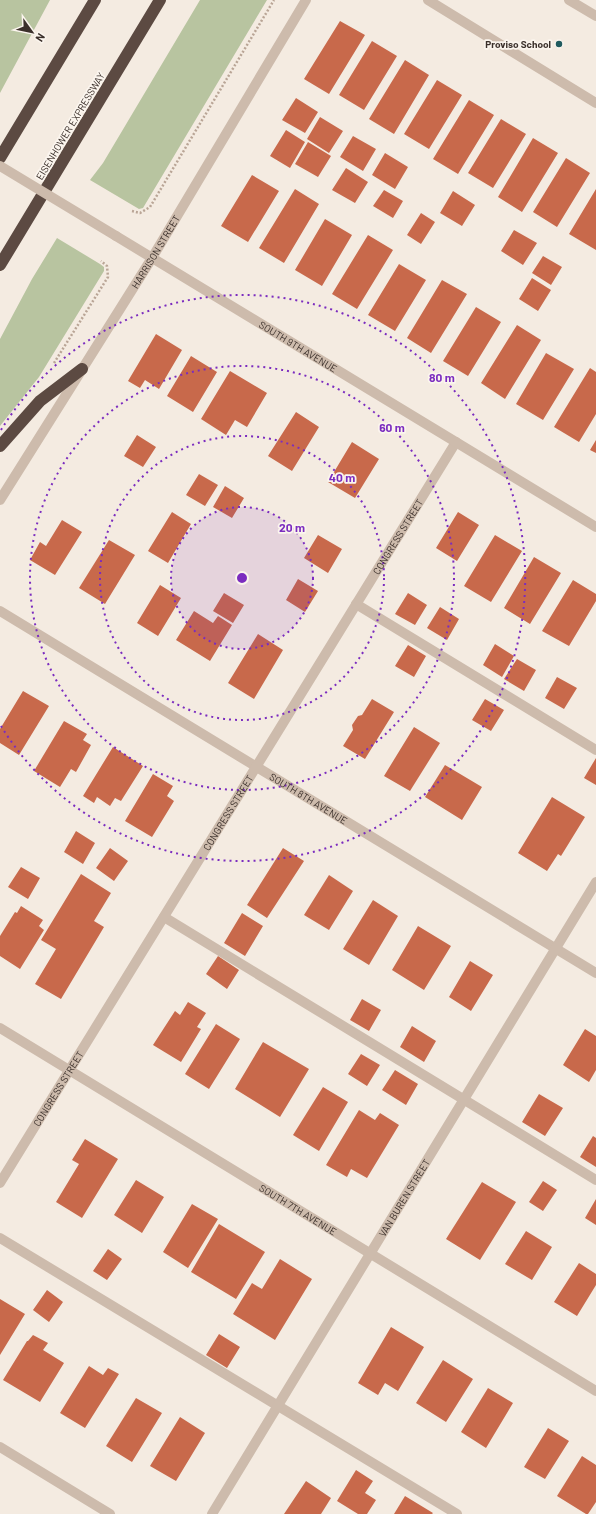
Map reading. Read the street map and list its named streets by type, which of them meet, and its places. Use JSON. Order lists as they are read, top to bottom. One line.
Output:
{"streets":{"highway":["EISENHOWER EXPRESSWAY"],"street":["HARRISON STREET","SOUTH 9TH AVENUE","CONGRESS STREET","SOUTH 8TH AVENUE","VAN BUREN STREET","SOUTH 7TH AVENUE"]},"crossings":[["HARRISON STREET","SOUTH 9TH AVENUE"],["SOUTH 9TH AVENUE","CONGRESS STREET"],["CONGRESS STREET","SOUTH 8TH AVENUE"],["CONGRESS STREET","SOUTH 7TH AVENUE"],["SOUTH 8TH AVENUE","VAN BUREN STREET"],["VAN BUREN STREET","SOUTH 7TH AVENUE"]],"places":["Proviso School"],"north":"bottom right","rings":["80 m","60 m","40 m","20 m"]}
